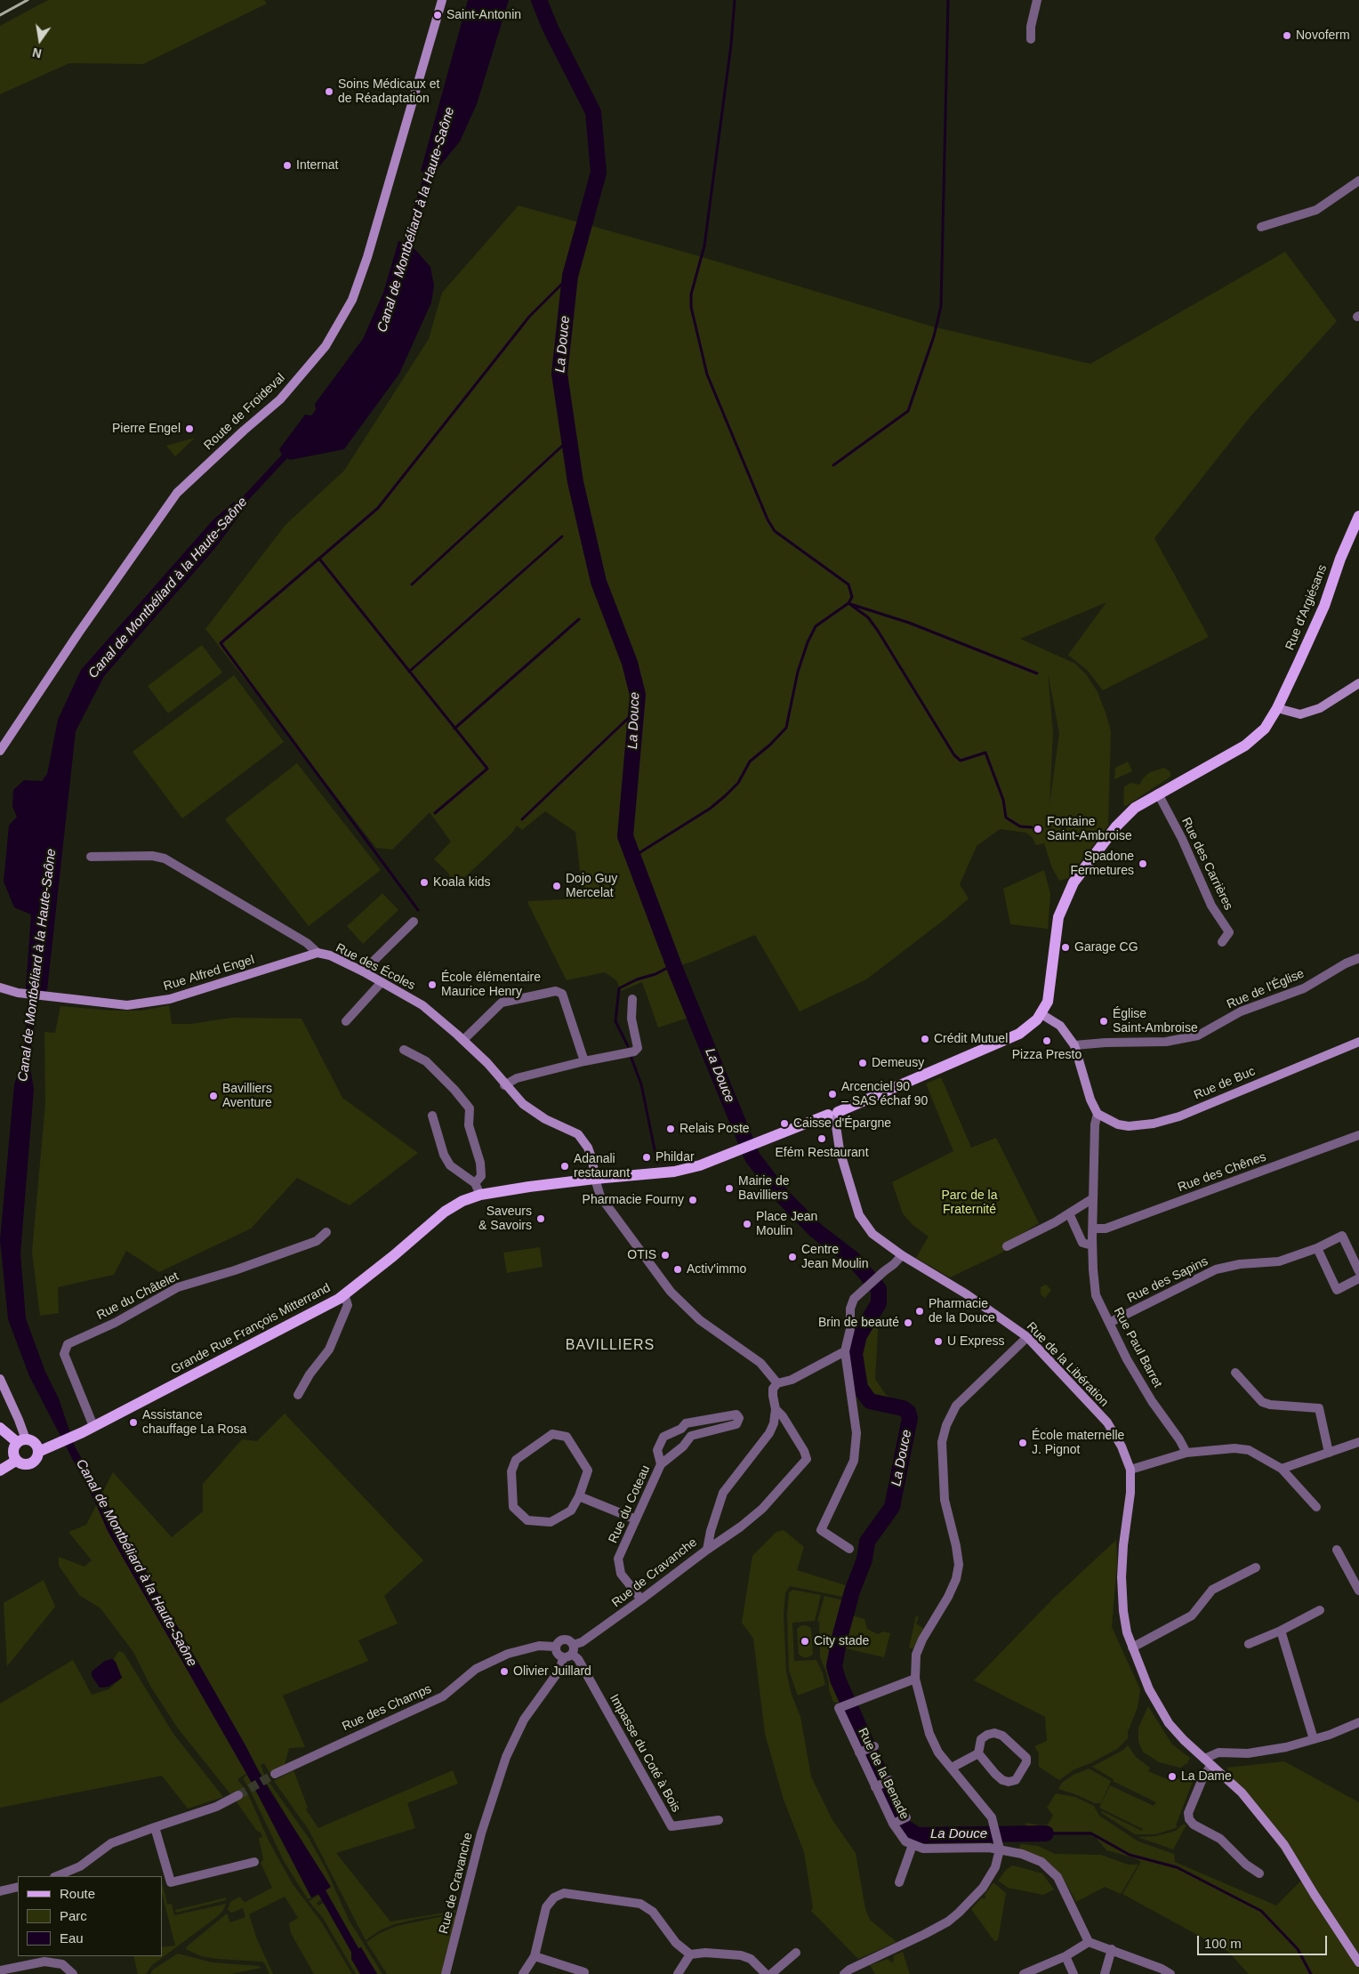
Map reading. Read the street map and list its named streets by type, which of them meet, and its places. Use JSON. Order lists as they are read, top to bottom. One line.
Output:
{"streets":{"main road":["Rue d'Argiésans","Grande Rue François Mitterrand"],"street":["Route de Froideval","Rue des Carrières","Rue des Écoles","Rue Alfred Engel","Rue de l'Église","Rue de Buc","Rue des Chênes","Rue des Sapins","Rue du Châtelet","Rue Paul Barret","Rue de la Libération","Rue du Coteau","Rue de Cravanche","Rue des Champs","Impasse du Coté à Bois","Rue de la Benade"]},"crossings":[["Rue d'Argiésans","Grande Rue François Mitterrand"],["Rue des Carrières","Grande Rue François Mitterrand"],["Rue des Écoles","Rue Alfred Engel"],["Rue des Écoles","Grande Rue François Mitterrand"],["Rue de Buc","Rue Paul Barret"],["Rue des Chênes","Rue Paul Barret"],["Rue des Sapins","Rue Paul Barret"],["Rue du Châtelet","Grande Rue François Mitterrand"],["Grande Rue François Mitterrand","Rue de la Libération"],["Rue du Coteau","Rue de Cravanche"],["Rue de Cravanche","Rue des Champs"],["Rue de Cravanche","Impasse du Coté à Bois"],["Rue des Champs","Impasse du Coté à Bois"]],"districts":["BAVILLIERS"],"water":["Canal de Montbéliard à la Haute-Saône","La Douce"],"parks":["Parc de la Fraternité"],"places":["Saint-Antonin","Novoferm","Soins Médicaux et de Réadaptation","Internat","Pierre Engel","Fontaine Saint-Ambroise","Spadone Fermetures","Koala kids","Dojo Guy Mercelat","Garage CG","École élémentaire Maurice Henry","Église Saint-Ambroise","Crédit Mutuel","Pizza Presto","Demeusy","Arcenciel 90 – SAS échaf 90","Bavilliers Aventure","Caisse d'Épargne","Relais Poste","Efém Restaurant","Phildar","Adanali restaurant","Mairie de Bavilliers","Pharmacie Fourny","Saveurs & Savoirs","Place Jean Moulin","OTIS","Centre Jean Moulin","Activ'immo","Pharmacie de la Douce","Brin de beauté","U Express","Assistance chauffage La Rosa","École maternelle J. Pignot","City stade","Olivier Juillard","La Dame"],"legend":["Route","Parc","Eau"],"scale_bar":"100 m","north":"bottom"}
